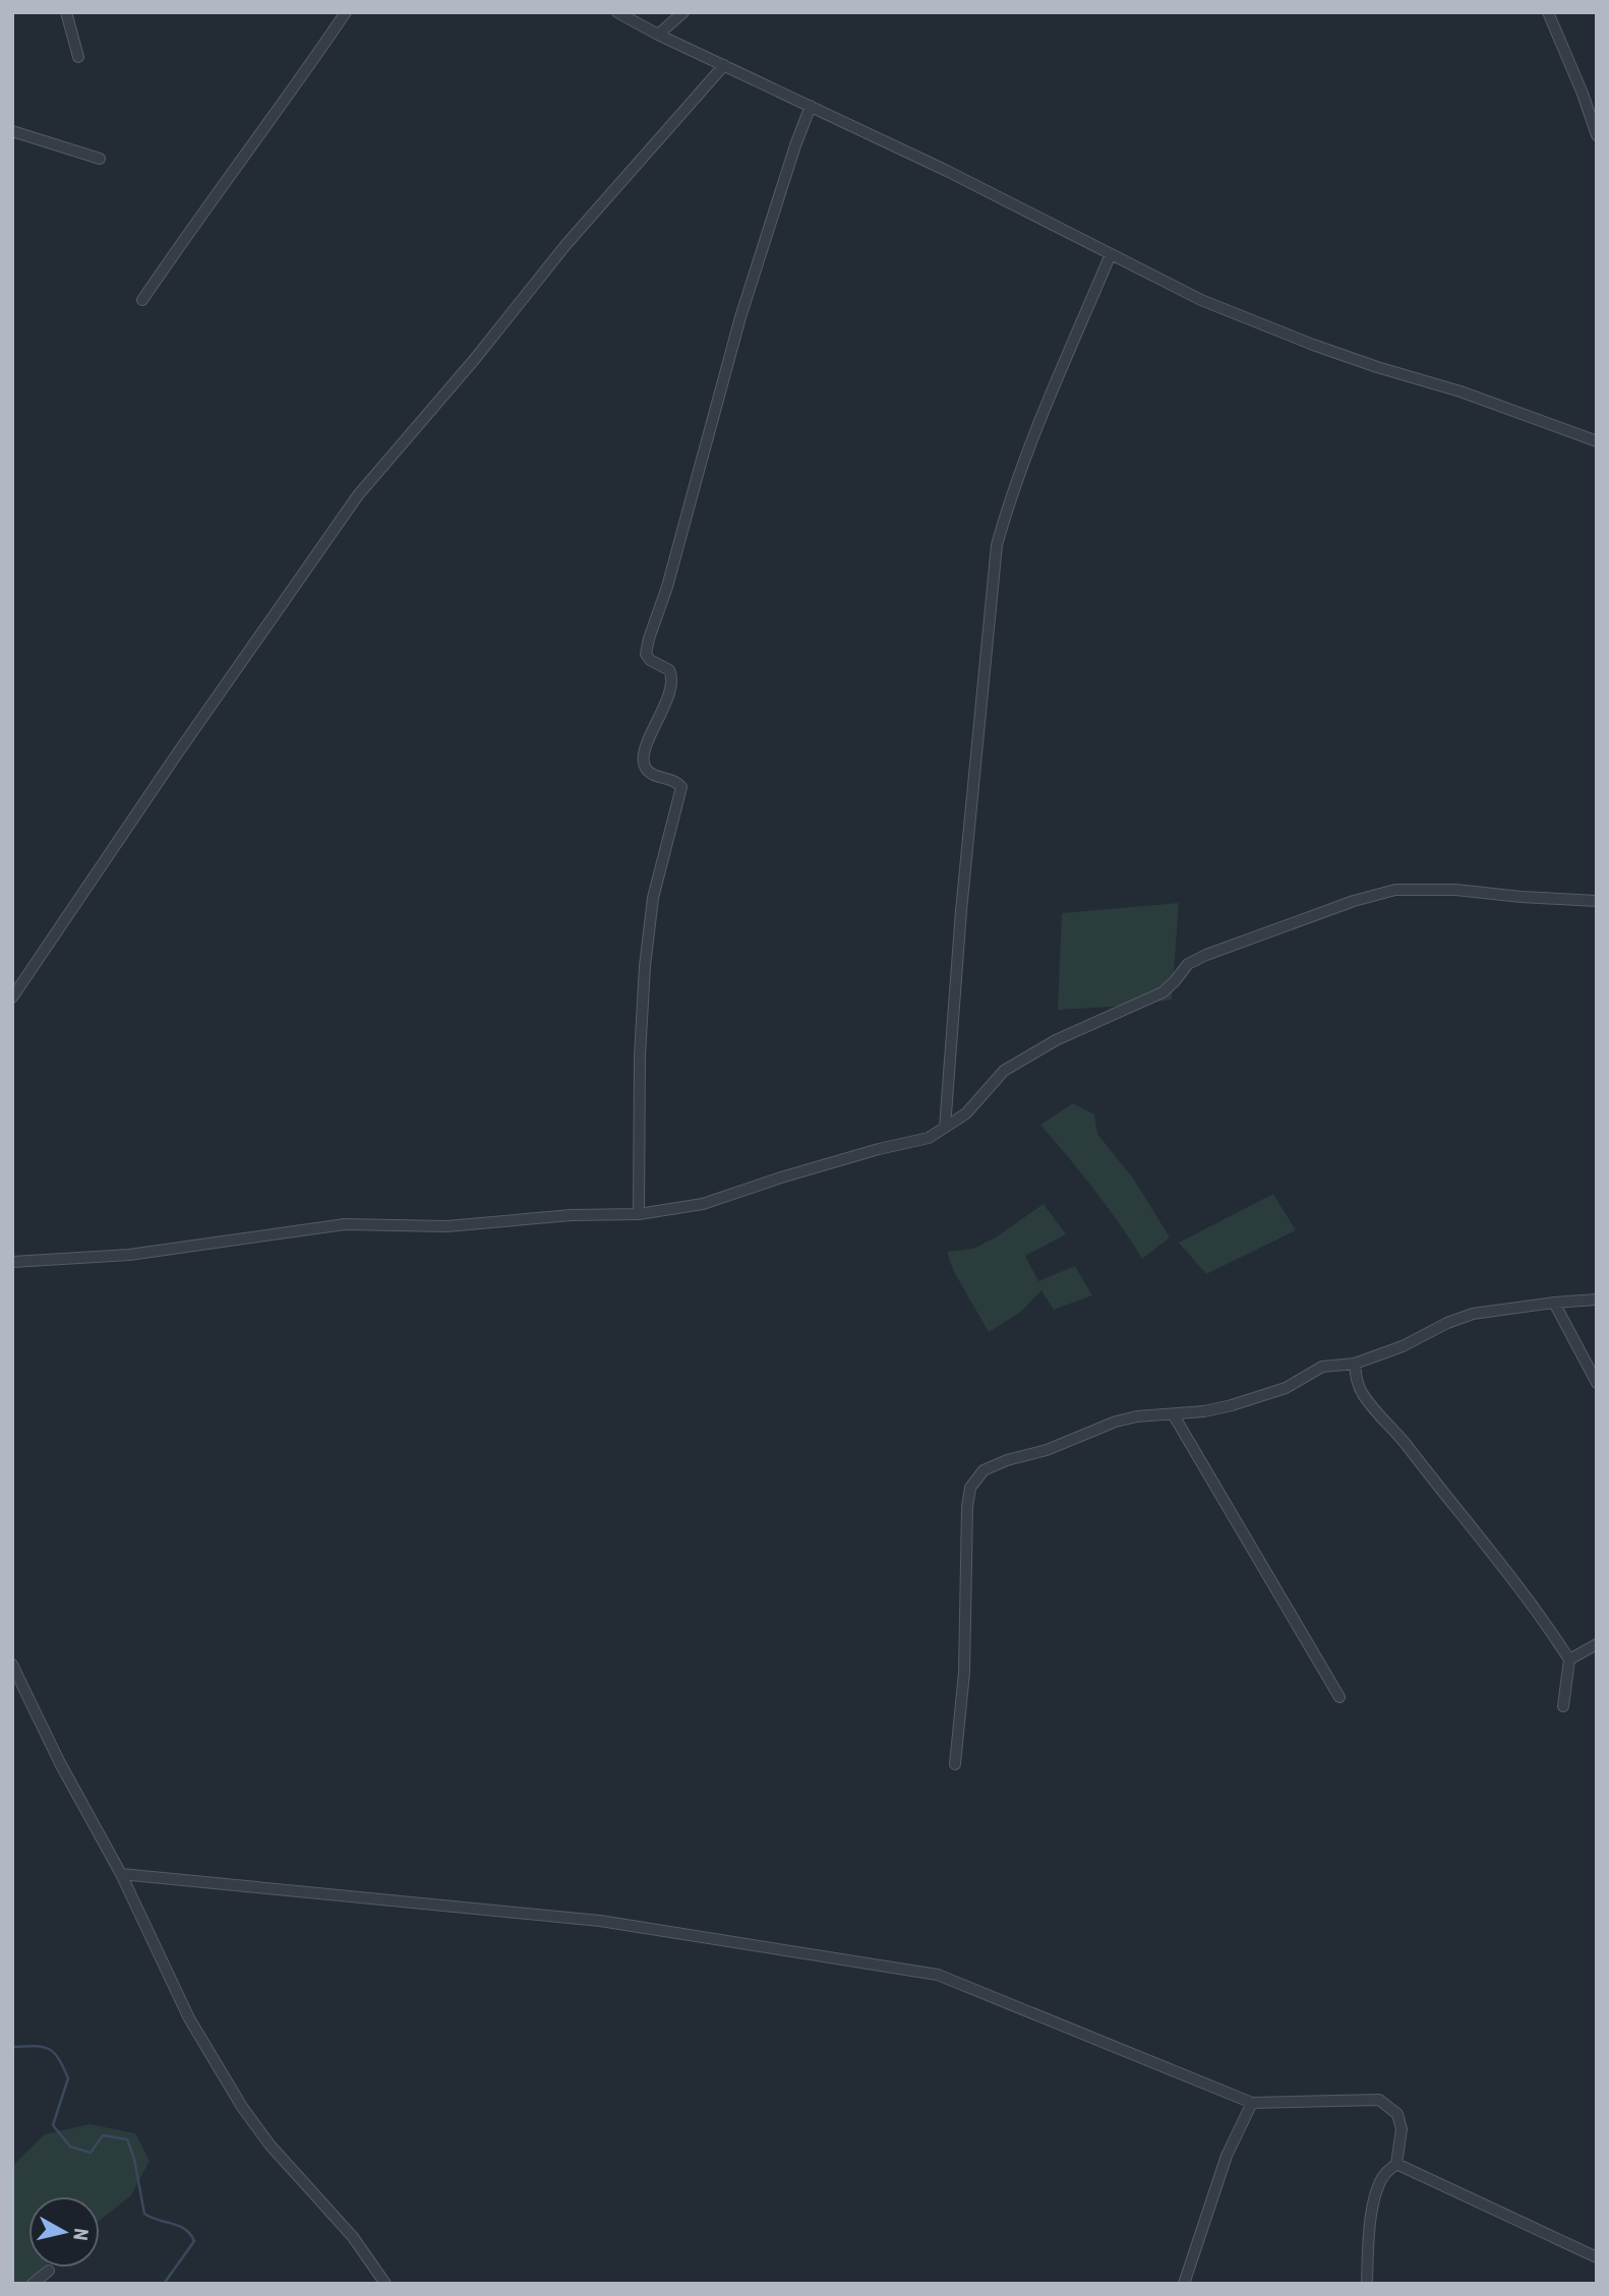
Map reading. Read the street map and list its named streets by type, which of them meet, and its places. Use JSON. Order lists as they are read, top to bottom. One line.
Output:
{"north":"right"}
